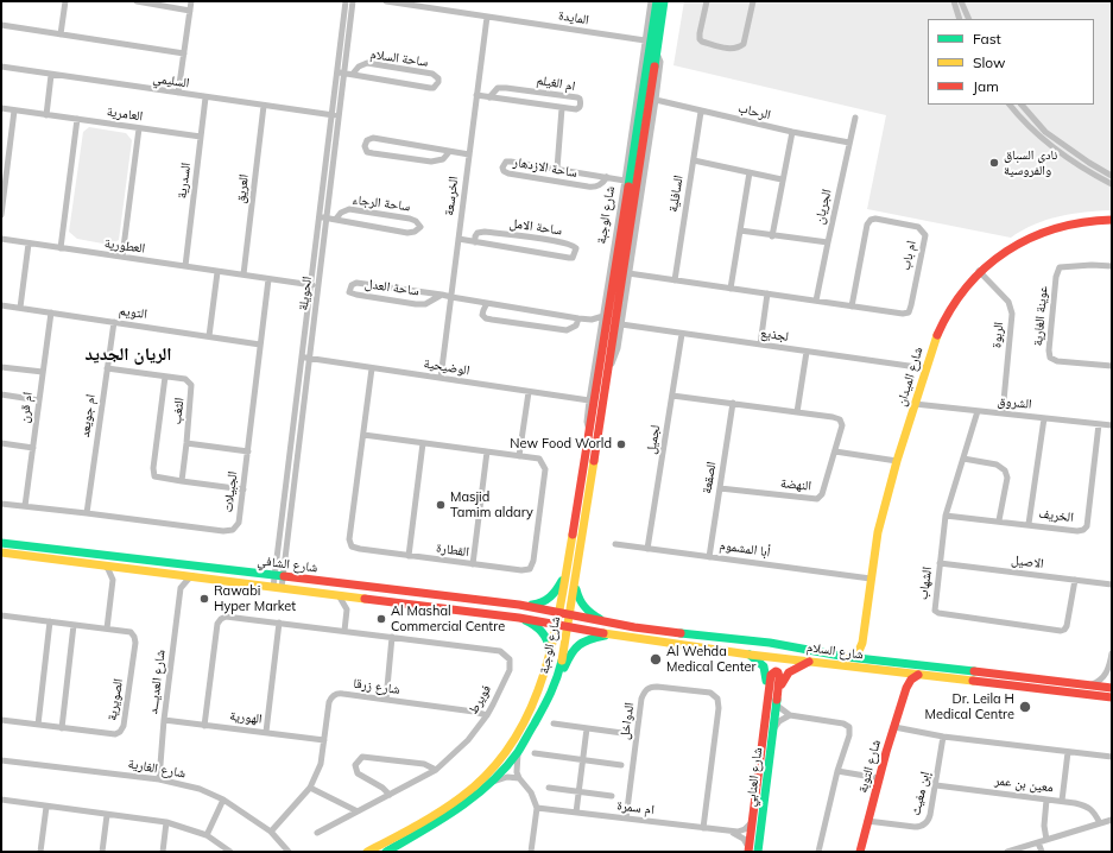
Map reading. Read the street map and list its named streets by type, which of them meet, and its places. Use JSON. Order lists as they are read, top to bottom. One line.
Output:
{"streets":{"street":["المايدة","ساحة السلام","السليمي","ام الغيلم","الرحاب","العامرية","ساحة الازدهار","السدرية","العريق","السافلية","الخرسعة","ساحة الرجاء","الجريان","شارع الوجبة","ساحة الامل","العطورية","ام باب","ساحة العدل","الحويلة","التويم","عوينة الغارية","لجذيع","الربوة","الوضيحية","شارع الميدان","الشروق","ام قرن","الثغب","ام جويعد","لجميل","الصقعة","النهضة","الجبيلات","الخريف","أبا المشموم","القطارة","الاصيل","شارع الشافي","الشهاب","شارع السلام","شارع العديـــد","شارع زرقا","الصويرية","فويرط","الهورية","الدواخل","شارع التوبة","شارع الغارية","شارع العنابي","معين بن عمر","إبن مغيث","ام سمرة"]},"crossings":[["المايدة","الخرسعة"],["المايدة","شارع الوجبة"],["ساحة السلام","الحويلة"],["السليمي","السدرية"],["السليمي","العريق"],["السليمي","الحويلة"],["ام الغيلم","الخرسعة"],["الرحاب","السافلية"],["الرحاب","الجريان"],["الرحاب","شارع الوجبة"],["العامرية","السدرية"],["ساحة الازدهار","شارع الوجبة"],["السدرية","العطورية"],["العريق","العطورية"],["السافلية","ام باب"],["الخرسعة","ساحة الامل"],["الخرسعة","ساحة العدل"],["الخرسعة","الوضيحية"],["ساحة الرجاء","الحويلة"],["الجريان","ام باب"],["شارع الوجبة","ام باب"],["شارع الوجبة","لجذيع"],["شارع الوجبة","الوضيحية"],["شارع الوجبة","شارع الشافي"],["شارع الوجبة","شارع السلام"],["العطورية","الحويلة"],["العطورية","الجبيلات"],["الحويلة","الوضيحية"],["الحويلة","شارع الشافي"],["التويم","ام قرن"],["التويم","ام جويعد"],["التويم","الجبيلات"],["لجذيع","شارع الميدان"],["لجذيع","لجميل"],["الربوة","شارع الميدان"],["الربوة","الشروق"],["الوضيحية","القطارة"],["شارع الميدان","الشروق"],["شارع الميدان","أبا المشموم"],["الشروق","الخريف"],["الشروق","الشهاب"],["ام قرن","الجبيلات"],["الثغب","ام جويعد"],["الثغب","الجبيلات"],["ام جويعد","الجبيلات"],["لجميل","النهضة"],["لجميل","أبا المشموم"],["الصقعة","النهضة"],["الصقعة","أبا المشموم"],["الخريف","الشهاب"],["الاصيل","الشهاب"],["شارع الشافي","شارع السلام"],["شارع السلام","شارع التوبة"],["شارع العديـــد","الهورية"],["شارع العديـــد","شارع الغارية"],["شارع زرقا","فويرط"],["شارع زرقا","الهورية"],["شارع زرقا","شارع الغارية"],["فويرط","الهورية"],["الدواخل","ام سمرة"],["شارع التوبة","إبن مغيث"],["شارع العنابي","ام سمرة"],["معين بن عمر","إبن مغيث"]],"districts":["الريان الجديد"],"places":["نادي السباق والفروسية","New Food World","Masjid Tamim aldary","Rawabi Hyper Market","Al Mashal Commercial Centre","Al Wehda Medical Center","Dr. Leila H Medical Centre"],"legend":["Fast","Slow","Jam"]}
